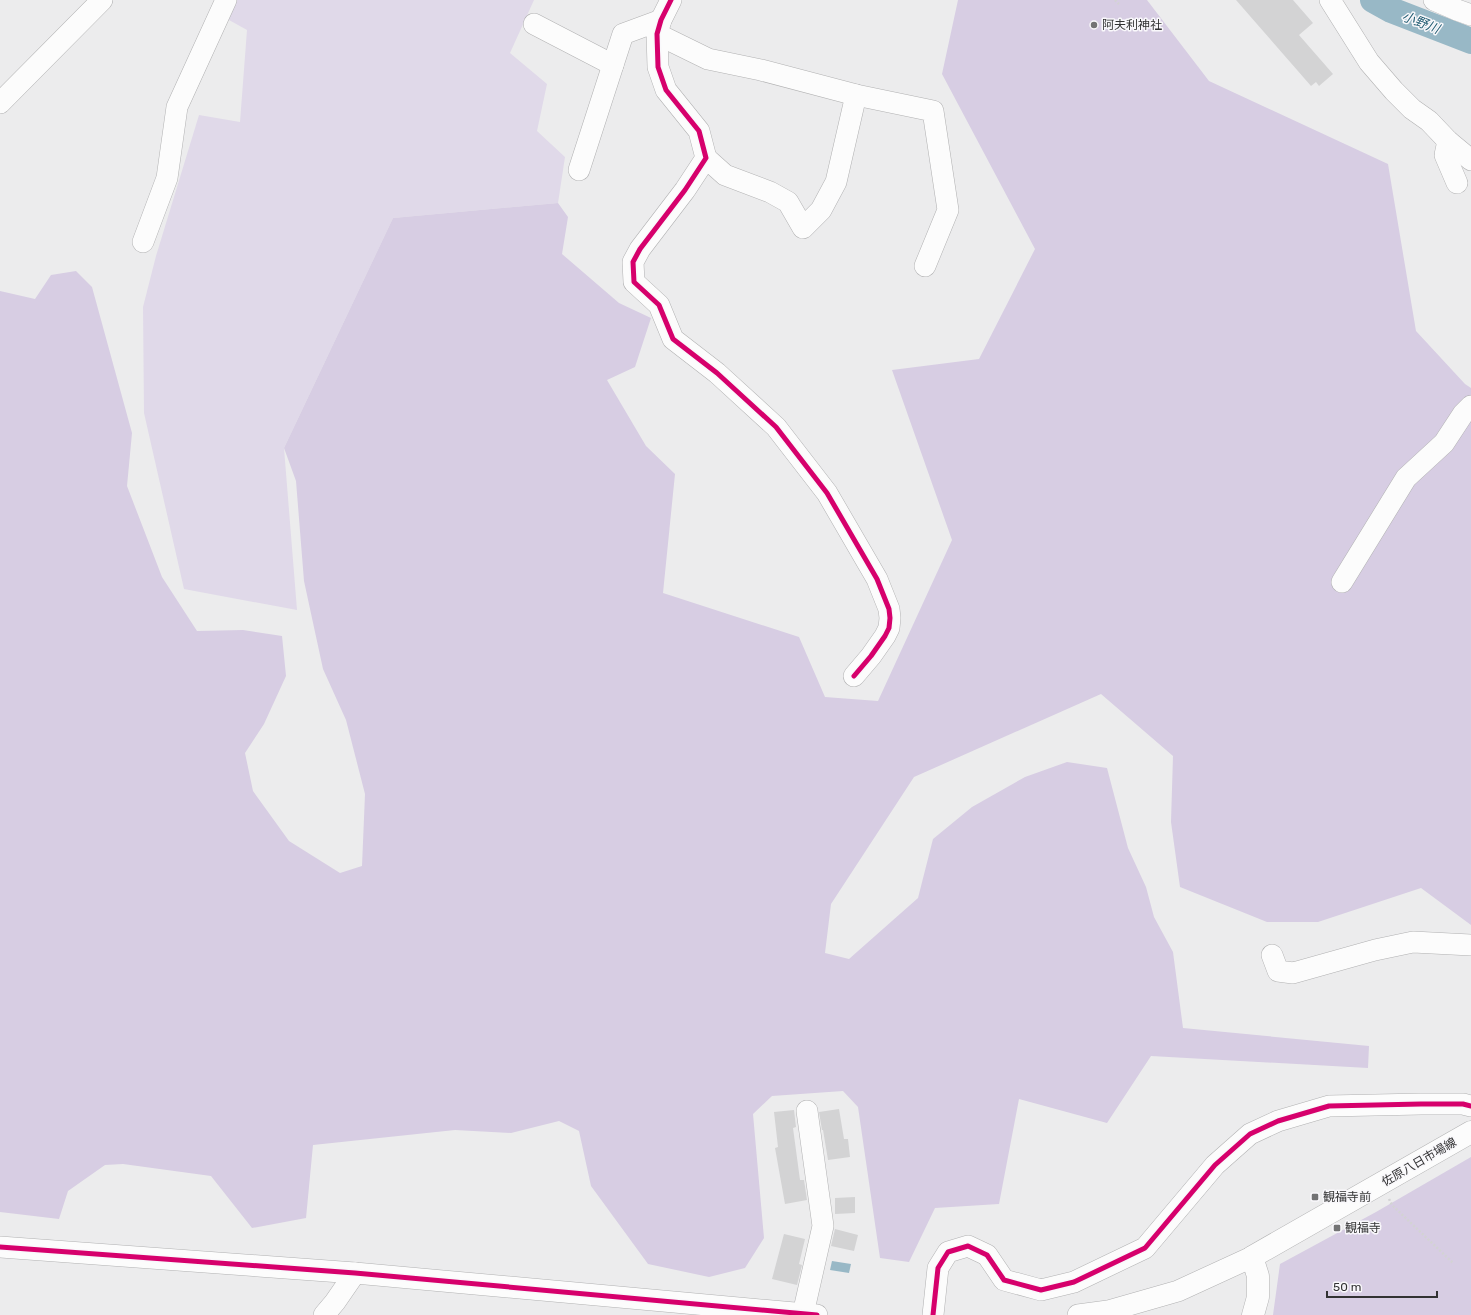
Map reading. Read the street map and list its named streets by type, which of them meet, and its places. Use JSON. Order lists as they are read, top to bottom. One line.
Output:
{"streets":{"main road":["佐原八日市場線"]},"water":["小野川"],"places":{"other":["阿夫利神社"],"transit":["観福寺前","観福寺"]},"scale_bar":"50 m"}
